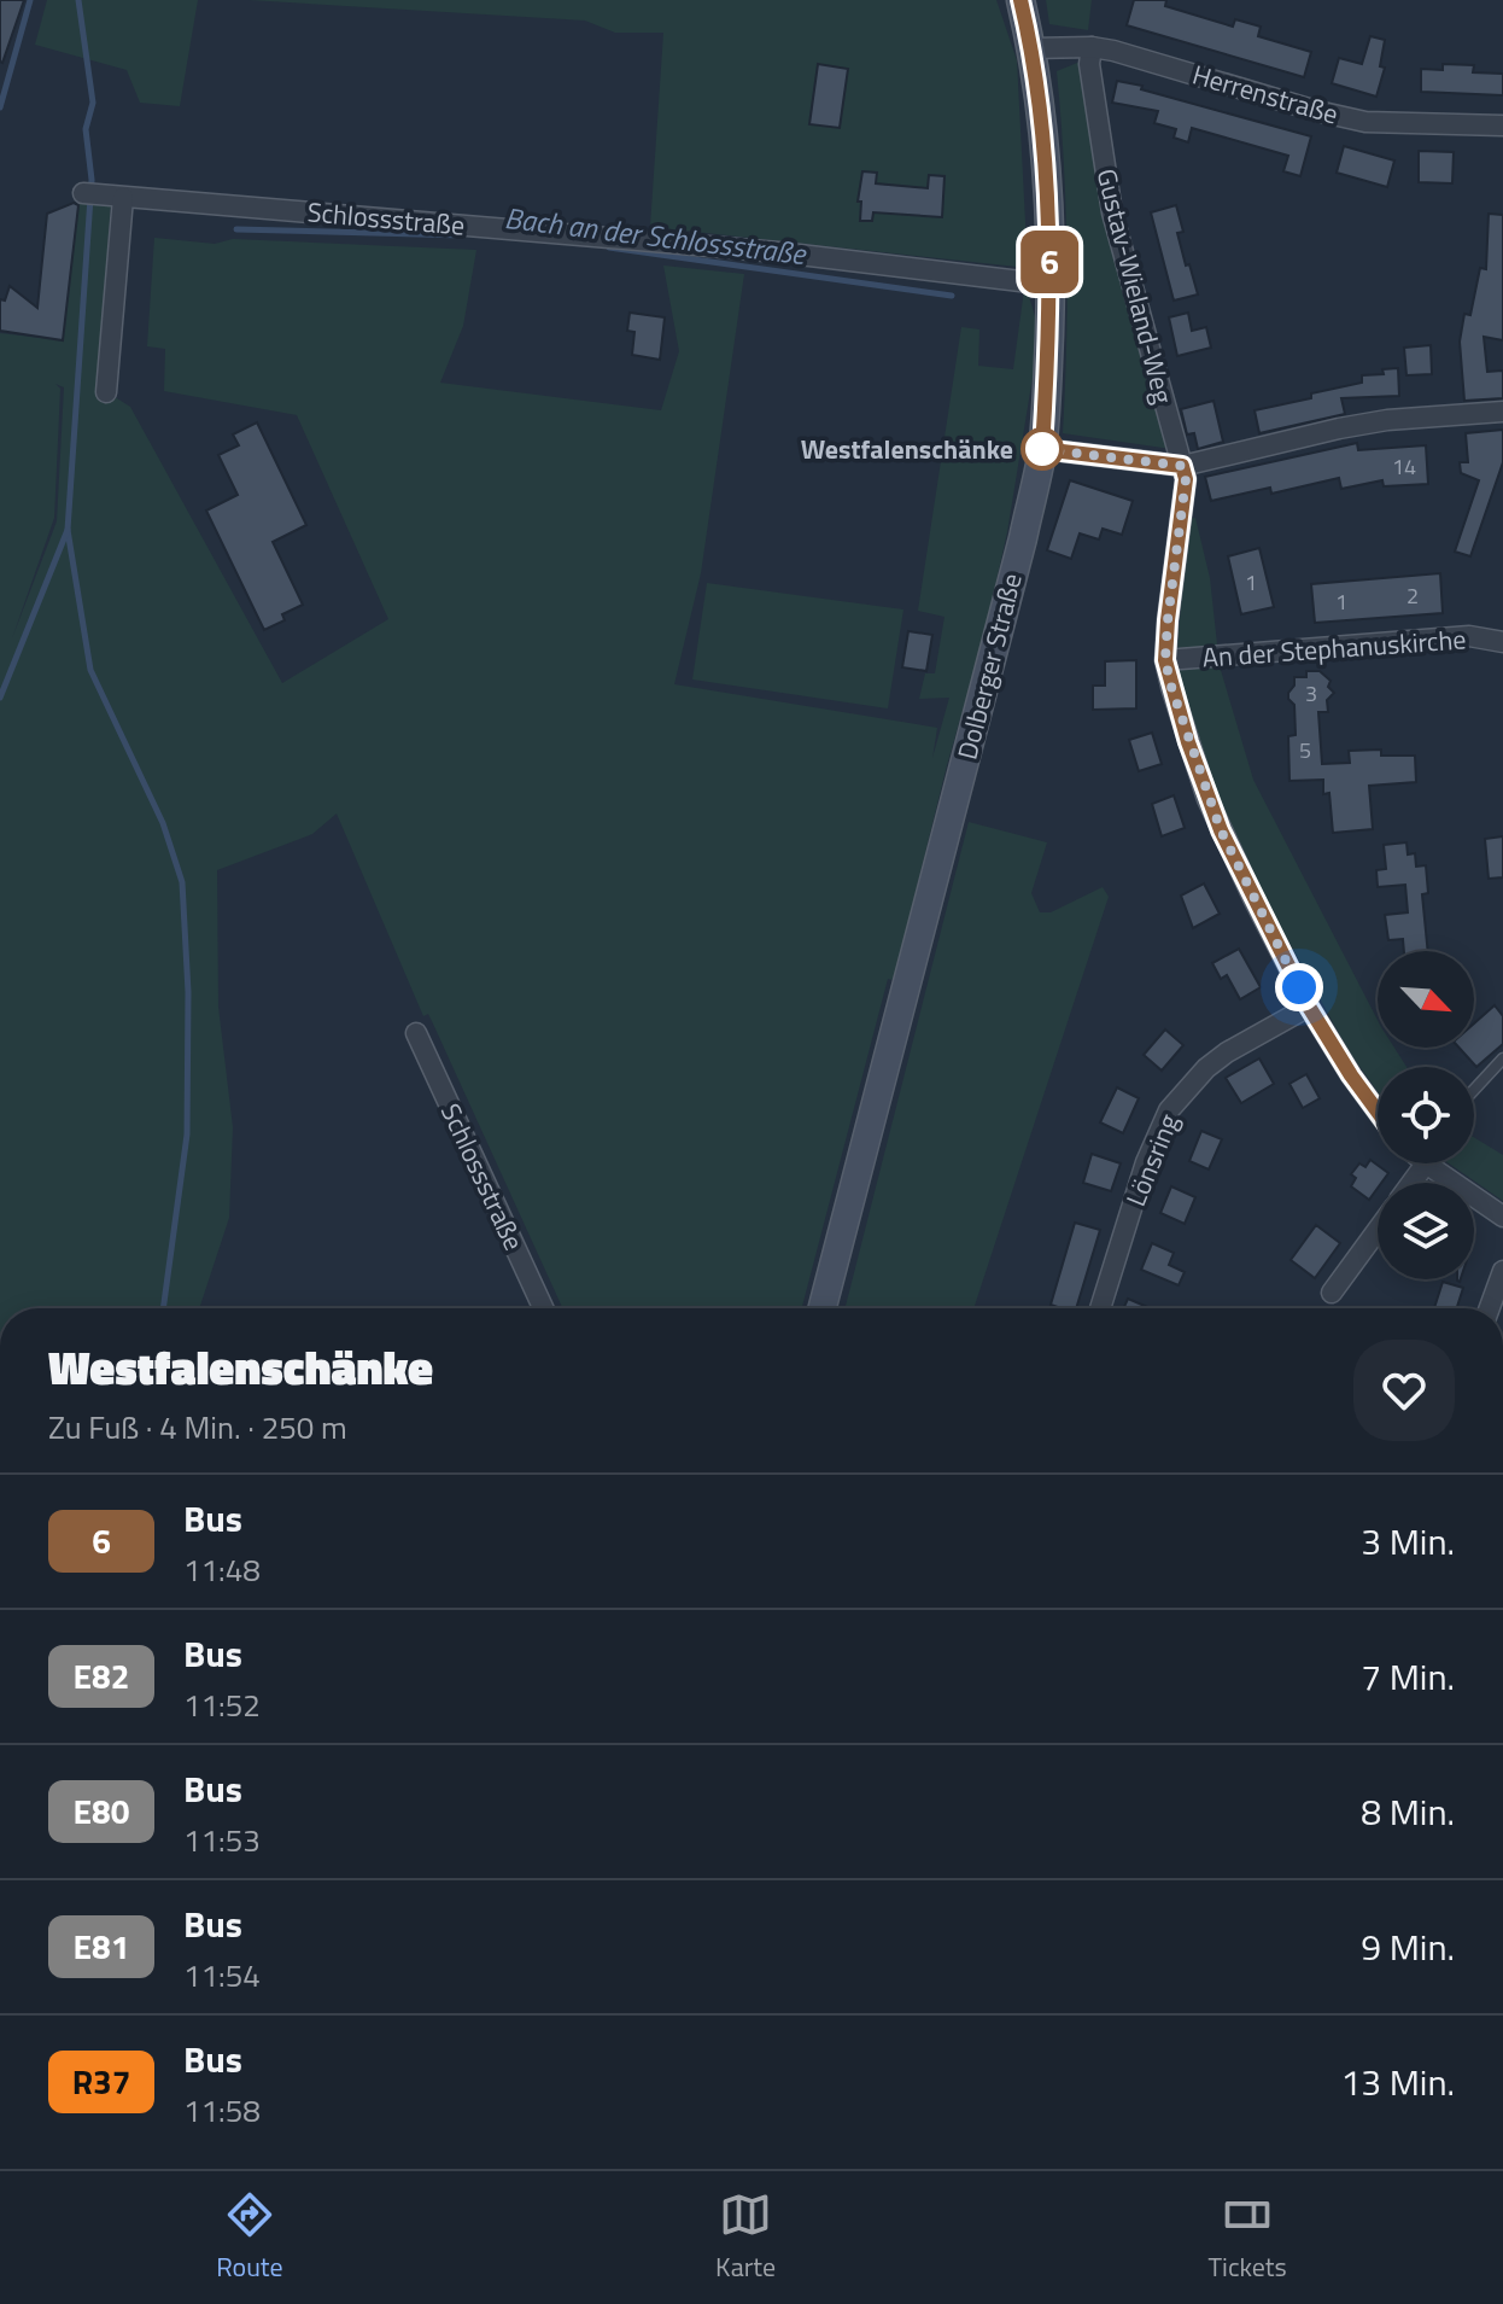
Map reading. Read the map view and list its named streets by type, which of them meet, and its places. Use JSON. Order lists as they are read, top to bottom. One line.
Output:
{"streets":{"main road":["Dolberger Straße"],"street":["Herrenstraße","Schlossstraße","Gustav-Wieland-Weg","An der Stephanuskirche","Lönsring"]},"crossings":[["Herrenstraße","Gustav-Wieland-Weg"],["Herrenstraße","Dolberger Straße"],["Schlossstraße","Dolberger Straße"],["Gustav-Wieland-Weg","An der Stephanuskirche"],["Gustav-Wieland-Weg","Lönsring"]],"water":["Bach an der Schlossstraße"],"places":["Westfalenschänke"],"lines":["bus line 6"],"house_numbers":["14","1","2","1","3","5"],"north":"bottom right","page":{"on_map":"6","heading":["Westfalenschänke","Zu Fuß · 4 Min. · 250 m"],"list":[{"mark":"6","name":"Bus","note":"11:48","value":"3 Min."},{"mark":"E82","name":"Bus","note":"11:52","value":"7 Min."},{"mark":"E80","name":"Bus","note":"11:53","value":"8 Min."},{"mark":"E81","name":"Bus","note":"11:54","value":"9 Min."},{"mark":"R37","name":"Bus","note":"11:58","value":"13 Min."}],"tabs":["Route","Karte","Tickets"]}}
